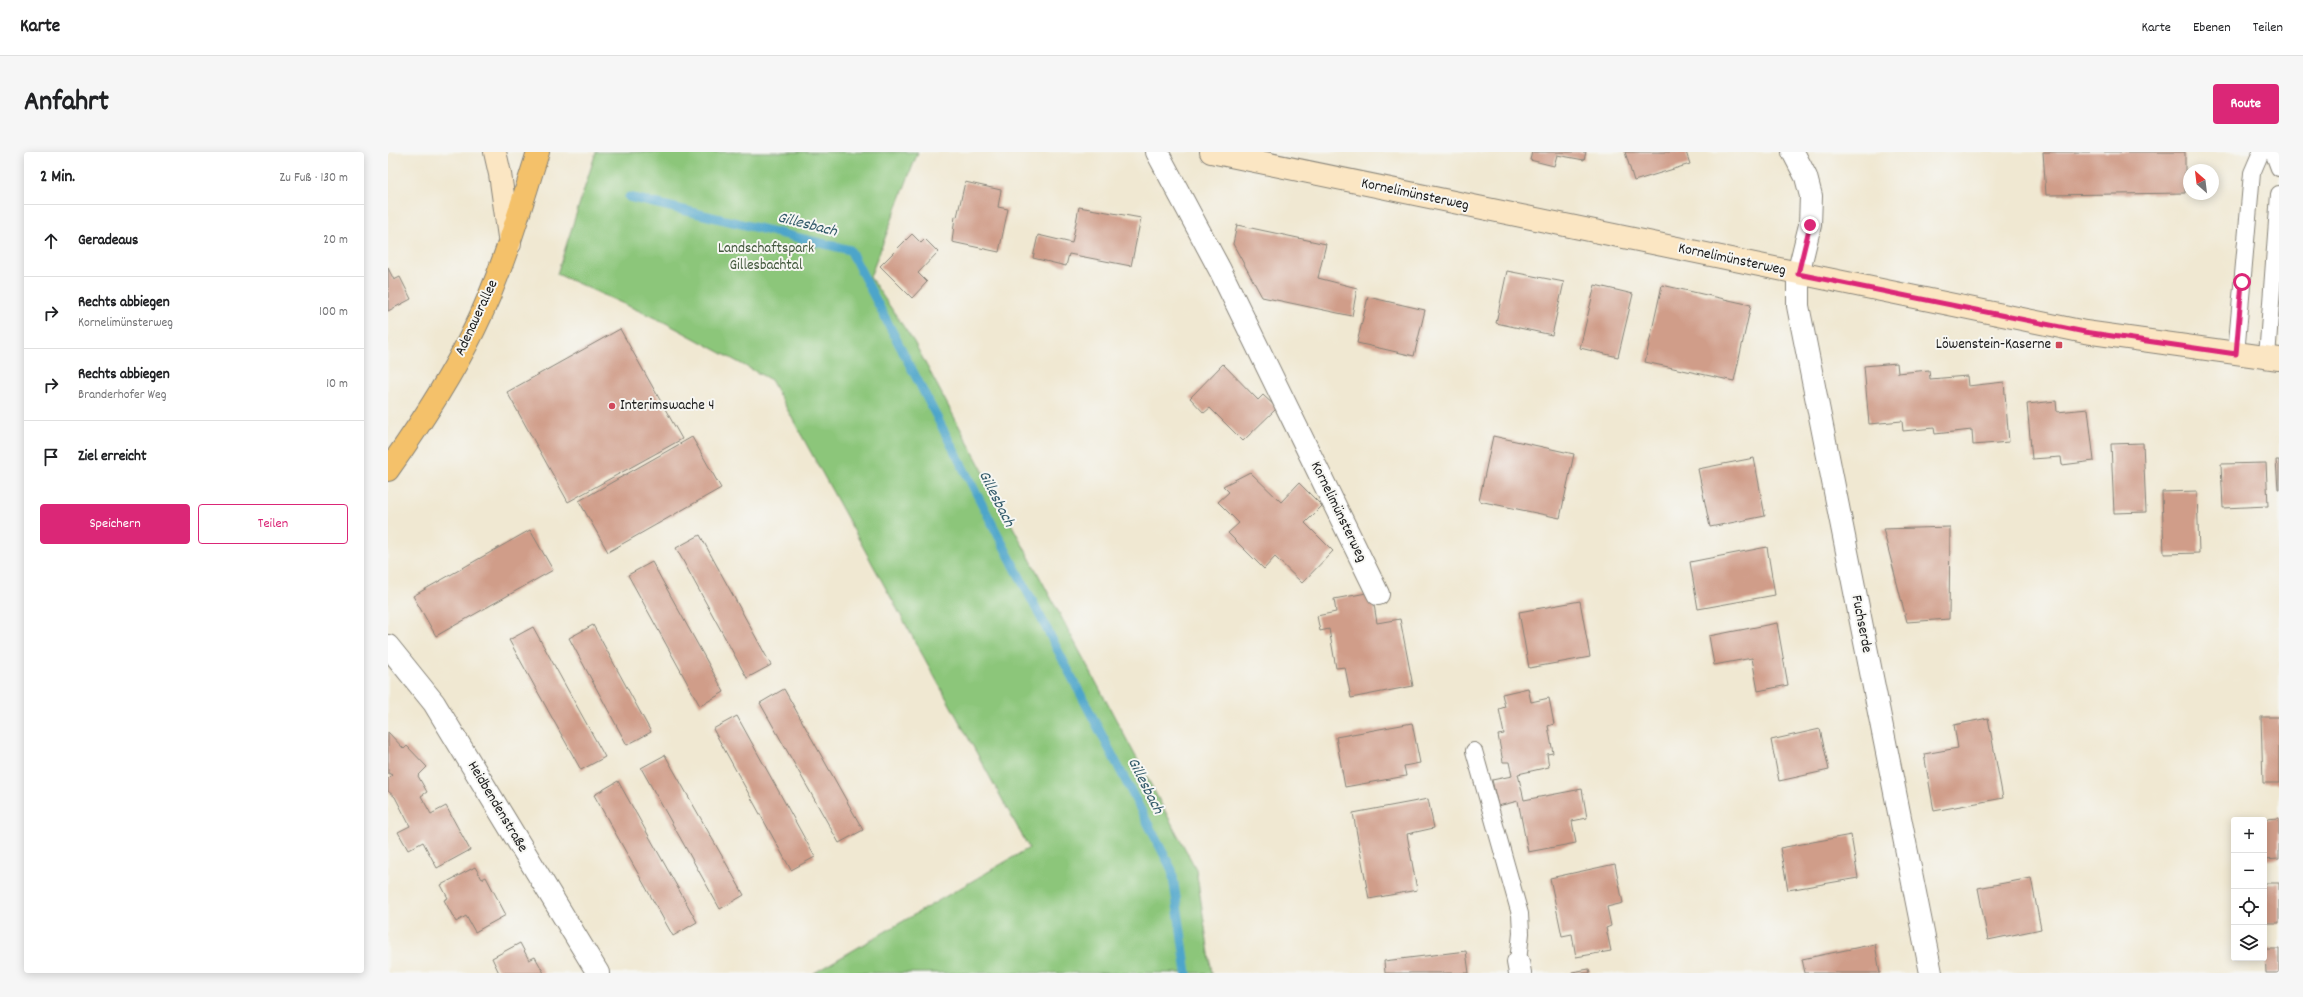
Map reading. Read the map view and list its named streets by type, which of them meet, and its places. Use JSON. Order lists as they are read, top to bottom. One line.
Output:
{"streets":{"main road":["Adenauerallee"],"street":["Kornelimünsterweg","Fuchserde","Heidbendenstraße"]},"crossings":[["Kornelimünsterweg","Fuchserde"]],"water":["Gillesbach"],"parks":["Landschaftspark Gillesbachtal"],"places":{"transit":["Löwenstein-Kaserne"],"other":["Interimswache 4"]},"north":"top left","page":{"header":"Karte","nav":["Karte","Ebenen","Teilen"],"title":"Anfahrt","buttons":["Route",["Speichern","Teilen"]],"heading":["2 Min.","Zu Fuß · 130 m"],"list":[["Geradeaus","20 m"],["Rechts abbiegen","Kornelimünsterweg","100 m"],["Rechts abbiegen","Branderhofer Weg","10 m"],"Ziel erreicht"],"map_buttons":["+","−"]}}
